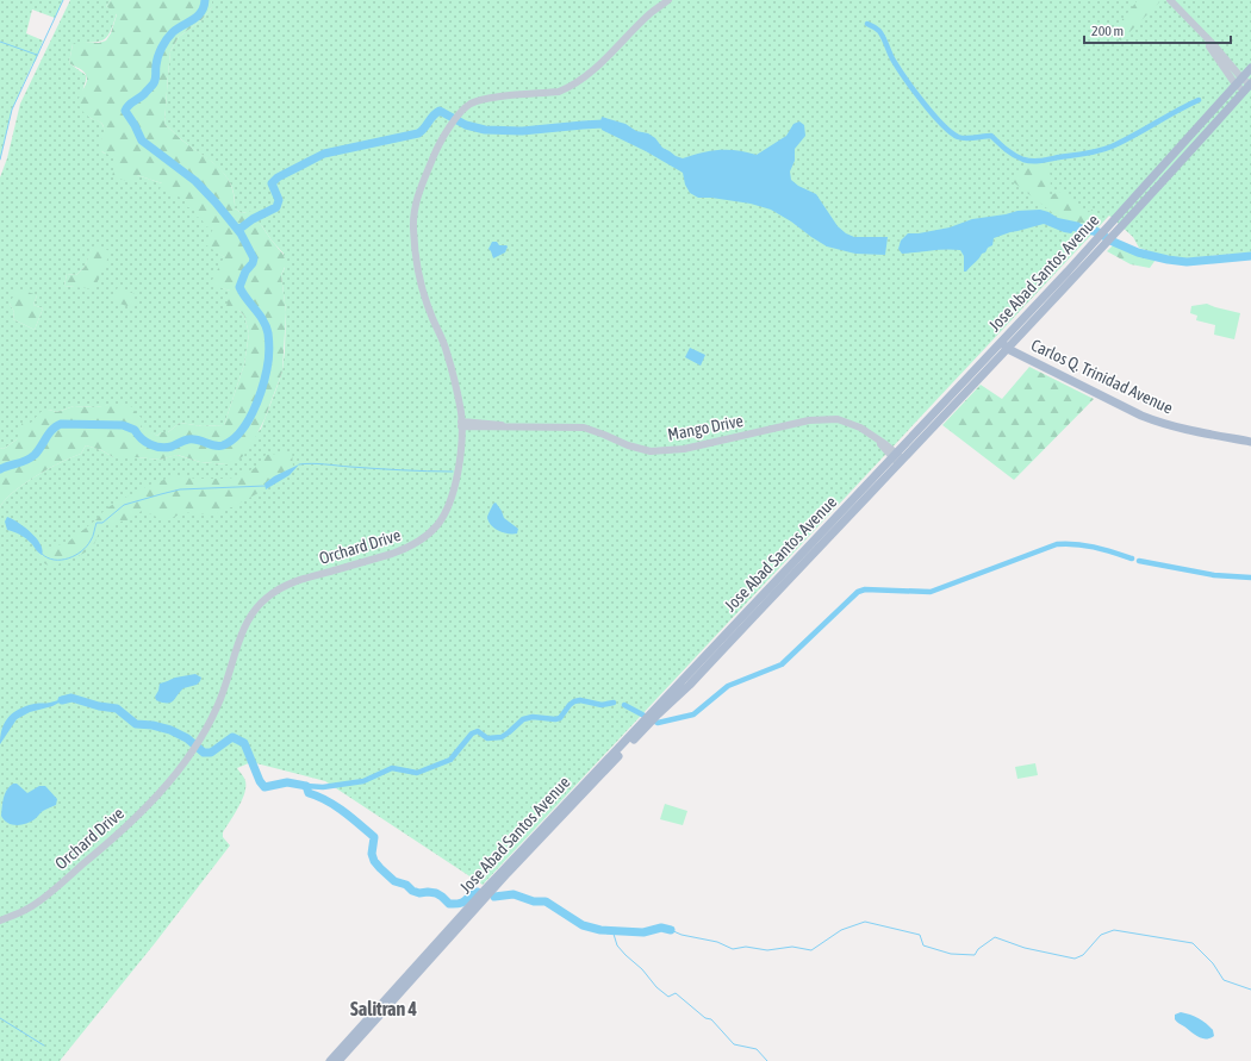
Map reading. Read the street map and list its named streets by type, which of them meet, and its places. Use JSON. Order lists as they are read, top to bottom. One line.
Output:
{"streets":{"main road":["Jose Abad Santos Avenue","Carlos Q. Trinidad Avenue"],"street":["Mango Drive","Orchard Drive"]},"crossings":[["Jose Abad Santos Avenue","Carlos Q. Trinidad Avenue"],["Jose Abad Santos Avenue","Mango Drive"],["Mango Drive","Orchard Drive"]],"districts":["Salitran 4"],"scale_bar":"200 m"}
